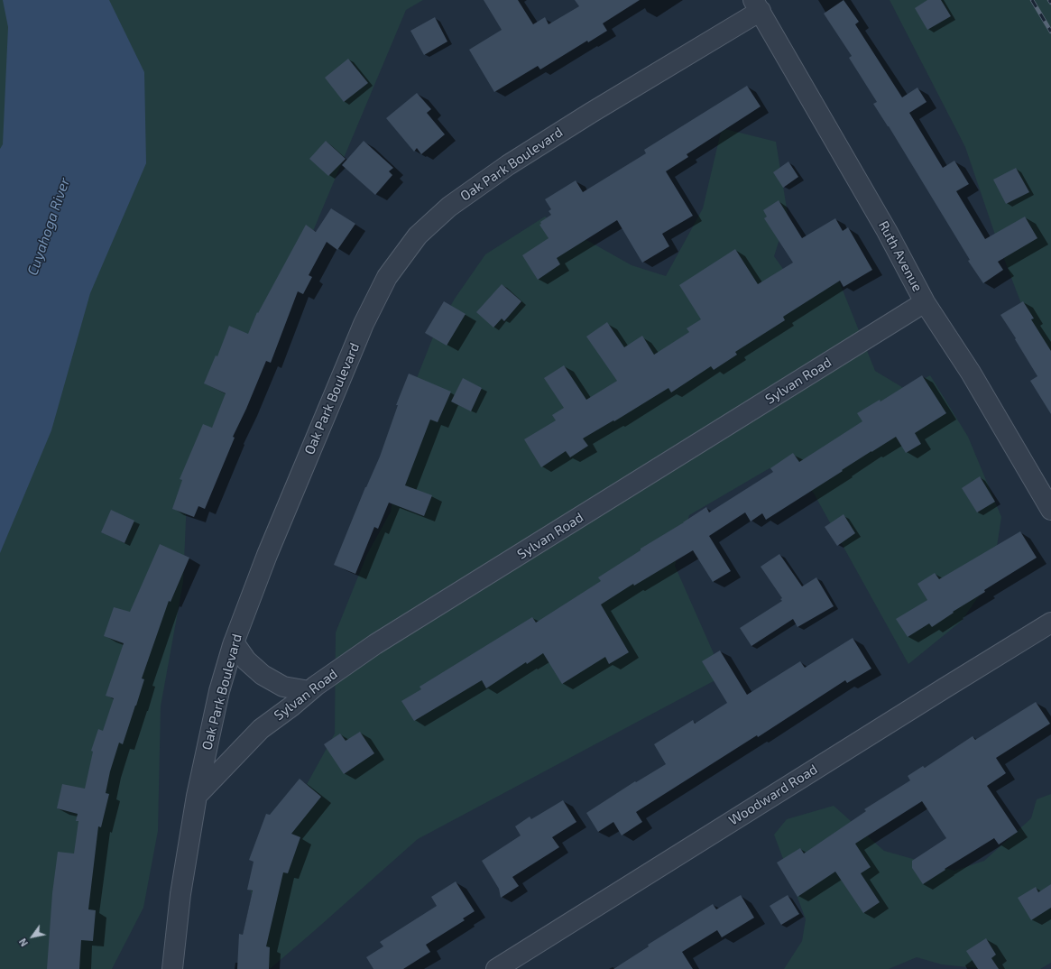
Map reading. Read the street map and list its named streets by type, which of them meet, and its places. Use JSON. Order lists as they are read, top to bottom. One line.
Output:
{"streets":{"street":["Oak Park Boulevard","Ruth Avenue","Sylvan Road","Woodward Road"]},"crossings":[["Oak Park Boulevard","Ruth Avenue"],["Oak Park Boulevard","Sylvan Road"],["Ruth Avenue","Sylvan Road"]],"water":["Cuyahoga River"],"north":"bottom left"}
